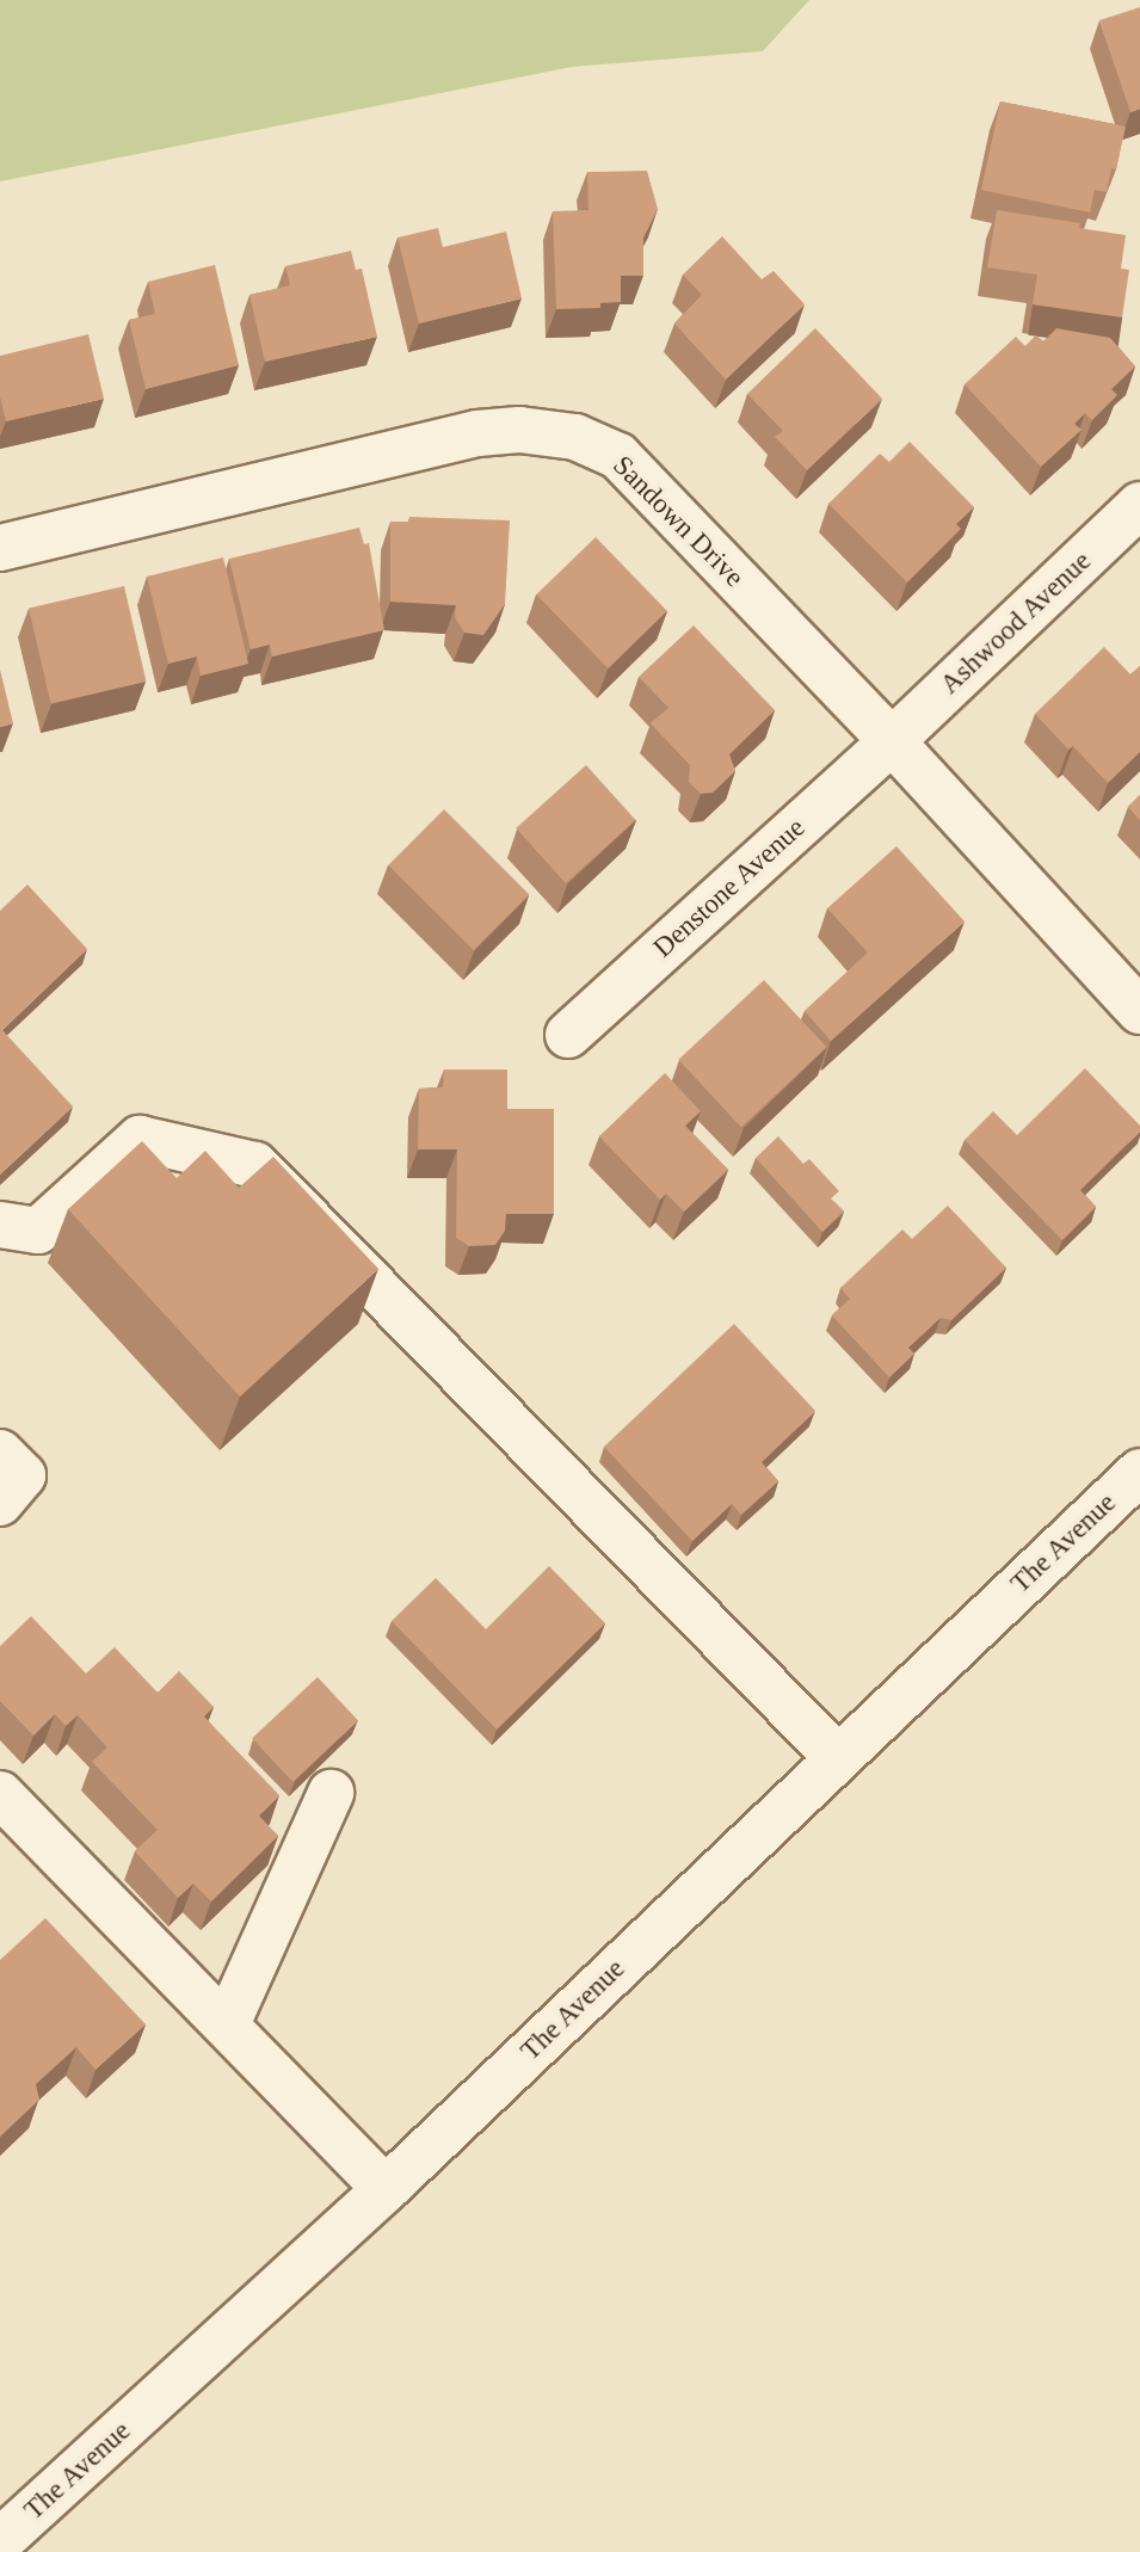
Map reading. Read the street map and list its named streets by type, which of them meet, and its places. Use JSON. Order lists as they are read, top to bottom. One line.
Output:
{"streets":{"street":["Sandown Drive","Ashwood Avenue","Denstone Avenue","The Avenue"]},"crossings":[["Sandown Drive","Ashwood Avenue"],["Sandown Drive","Denstone Avenue"],["Ashwood Avenue","Denstone Avenue"]]}
